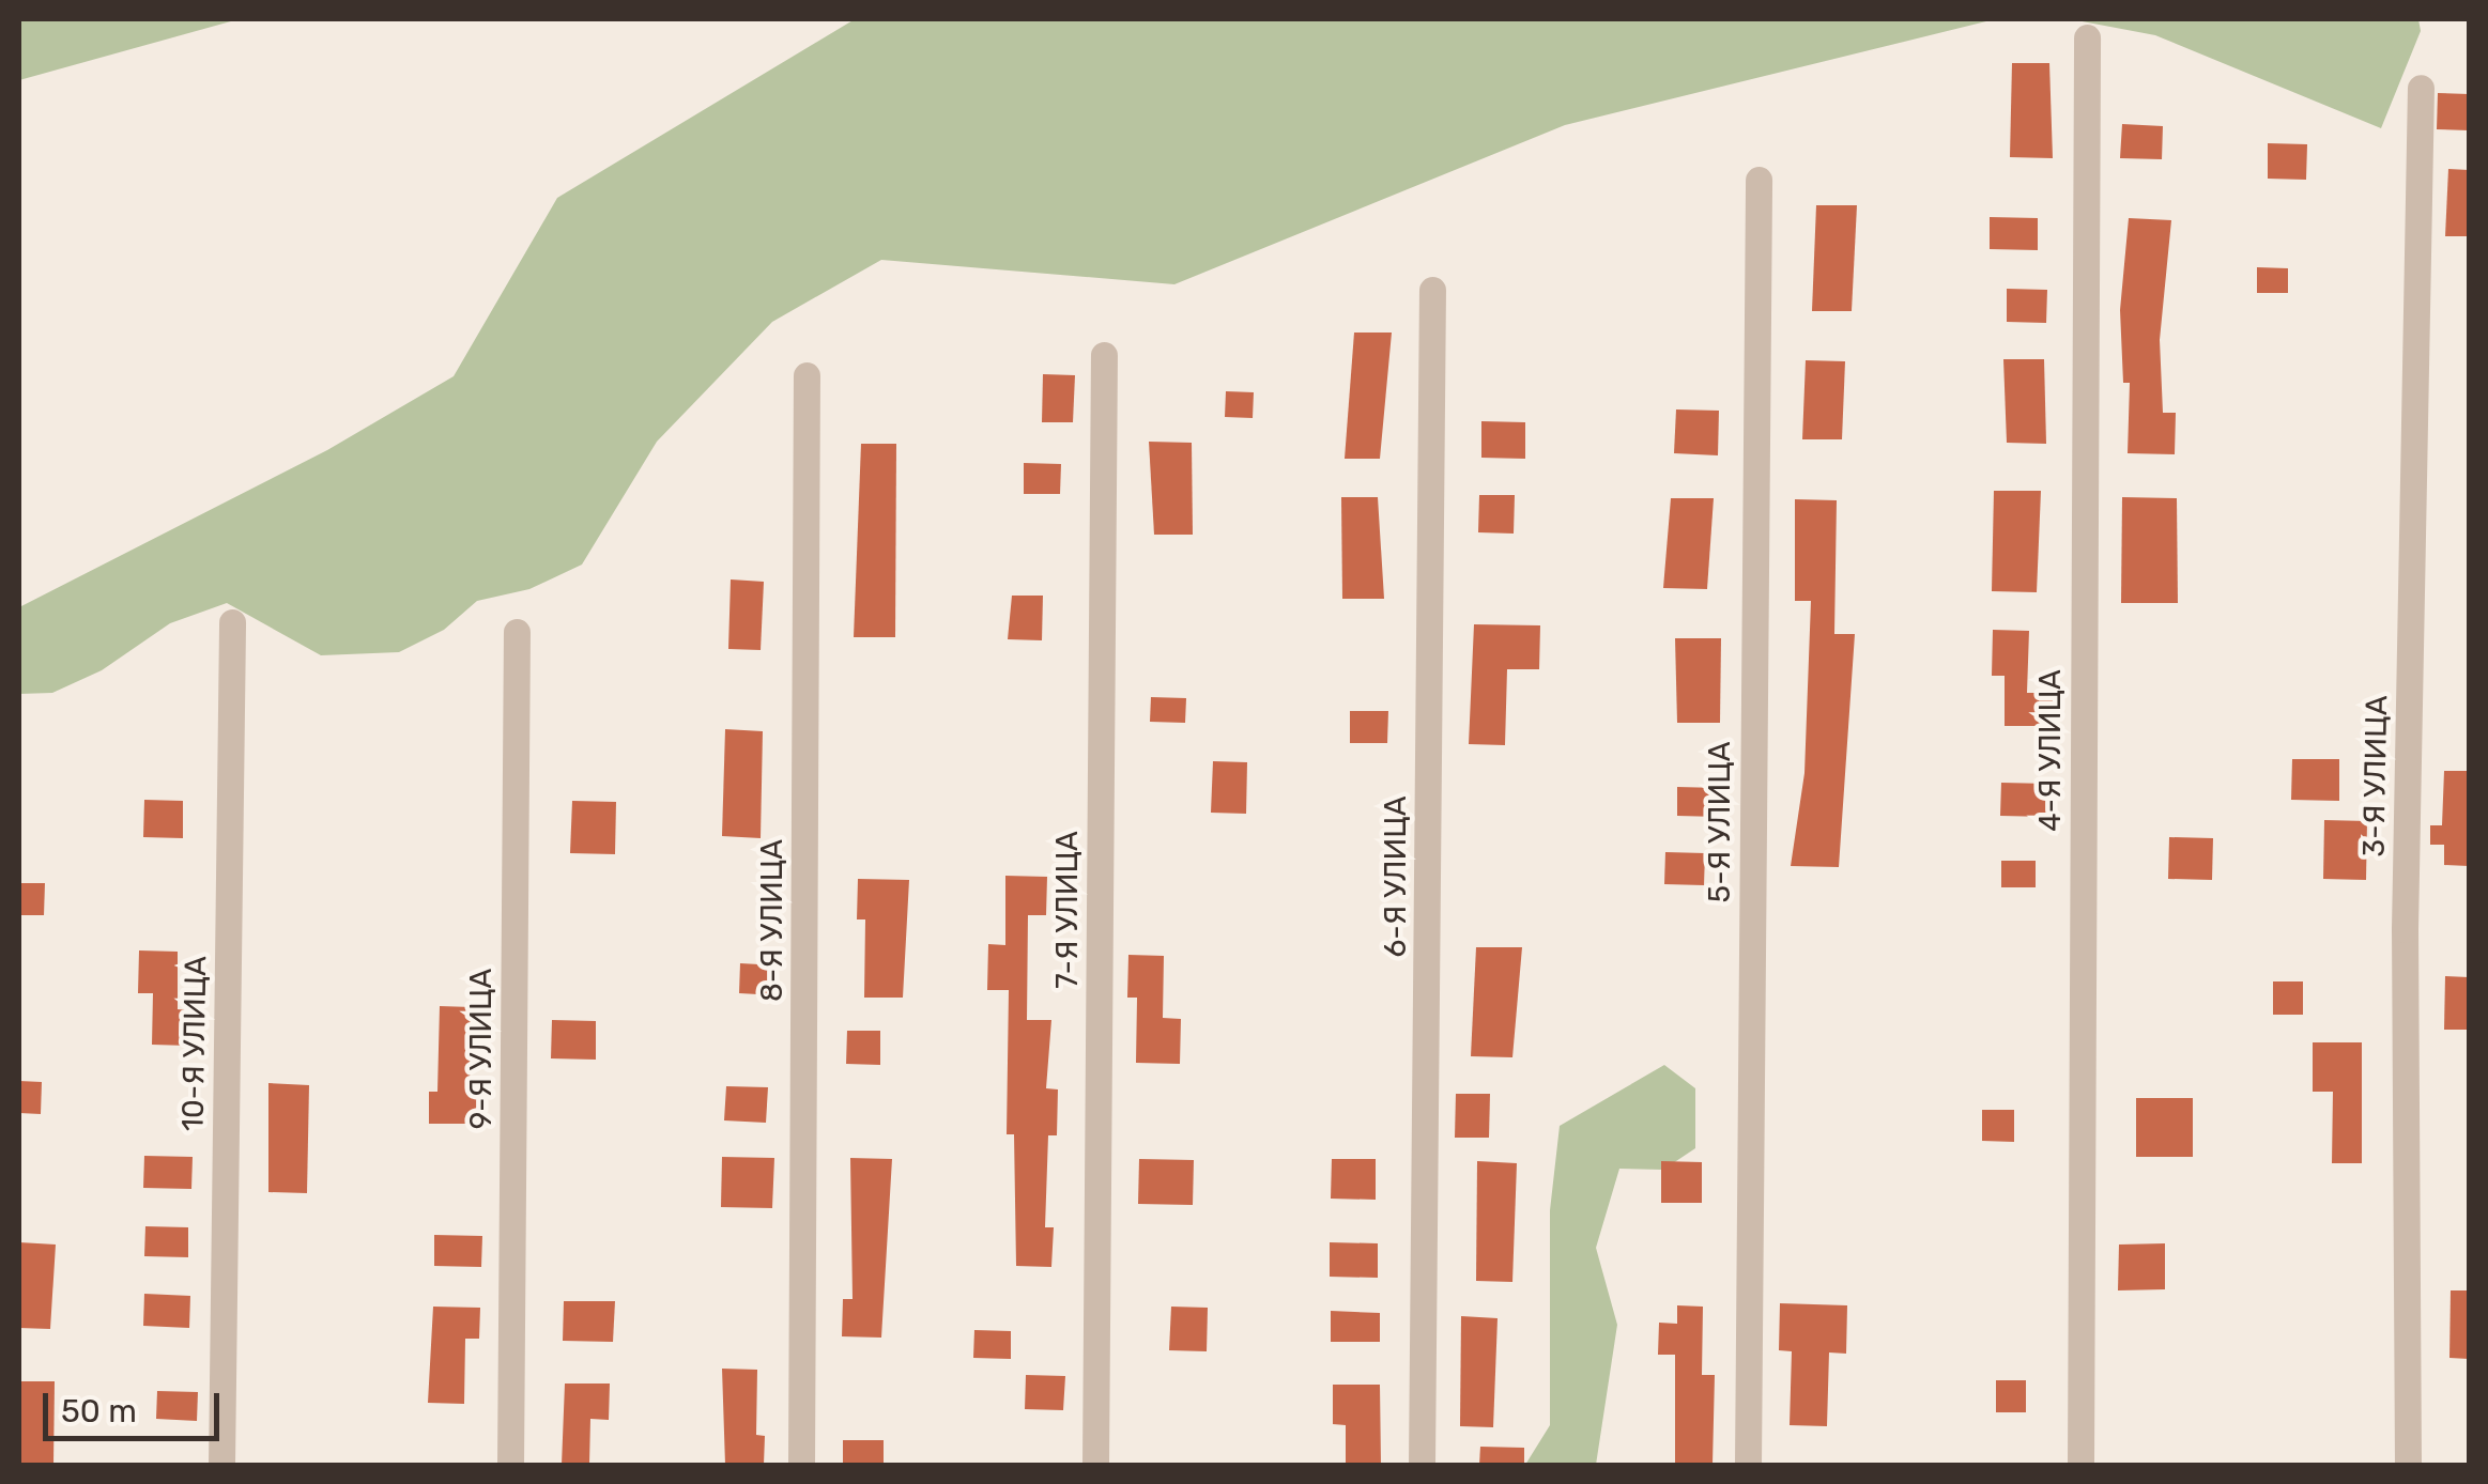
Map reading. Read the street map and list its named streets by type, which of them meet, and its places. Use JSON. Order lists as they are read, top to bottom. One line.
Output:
{"streets":{"street":["4-Я УЛИЦА","3-Я УЛИЦА","5-Я УЛИЦА","6-Я УЛИЦА","7-Я УЛИЦА","8-Я УЛИЦА","10-Я УЛИЦА","9-Я УЛИЦА"]},"scale_bar":"50 m"}
